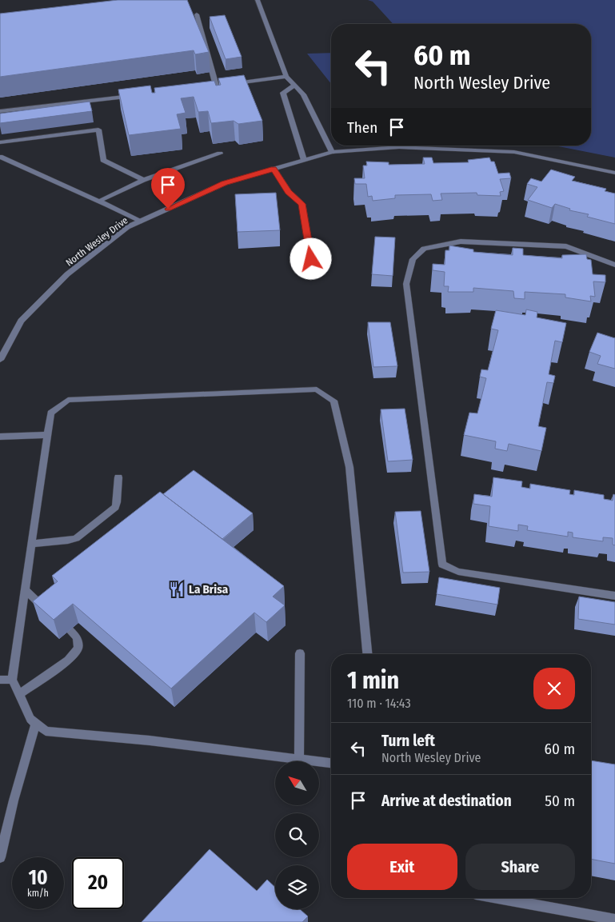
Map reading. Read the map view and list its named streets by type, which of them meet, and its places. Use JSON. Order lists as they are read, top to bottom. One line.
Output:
{"streets":{"street":["North Wesley Drive"]},"places":{"restaurant":["La Brisa"]},"north":"top left","page":{"turn":["60 m","North Wesley Drive"],"then":"Then","heading":["1 min","110 m · 14:43"],"list":[{"name":"Turn left","note":"North Wesley Drive","value":"60 m"},{"name":"Arrive at destination","value":"50 m"}],"buttons":["Exit","Share"],"speed":"10 km/h","limit":"20"}}
